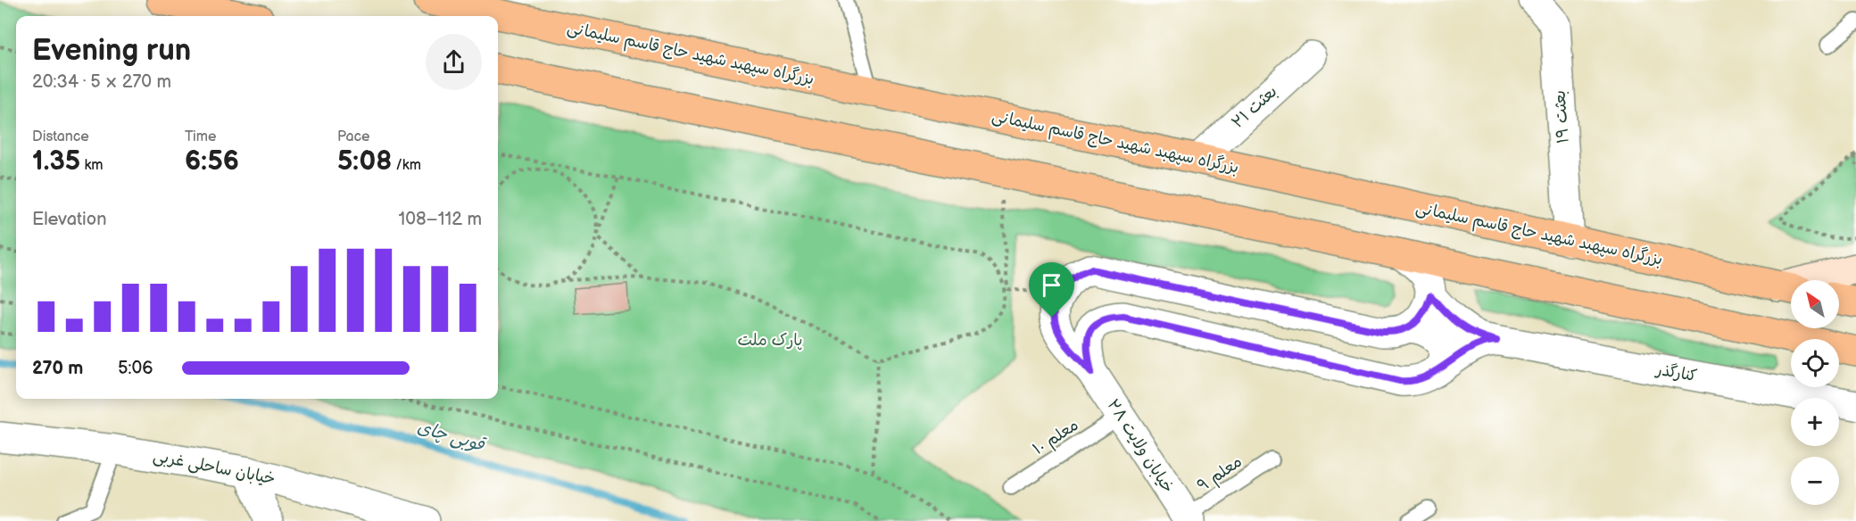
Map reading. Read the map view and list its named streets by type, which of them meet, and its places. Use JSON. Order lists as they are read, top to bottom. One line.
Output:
{"streets":{"highway":["بزرگراه سپهبد شهید حاج قاسم سلیمانی"],"street":["بعثت ۲۱","بعثت ۱۹","کنارگذر","خیابان ولایت ۲۸","خیابان ساحلی غربی"],"lane":["معلم ۱۰","معلم ۹"]},"crossings":[["بزرگراه سپهبد شهید حاج قاسم سلیمانی","بعثت ۲۱"],["بزرگراه سپهبد شهید حاج قاسم سلیمانی","بعثت ۱۹"],["معلم ۱۰","خیابان ولایت ۲۸"],["خیابان ولایت ۲۸","معلم ۹"]],"water":["قوبی چای"],"parks":["پارک ملت"],"north":"top left","page":{"heading":["Evening run","20:34 · 5 × 270 m"],"stats":[["Distance","1.35 km"],["Time","6:56"],["Pace","5:08 /km"]],"chart":["Elevation","108–112 m"],"map_buttons":["+","−"],"list":[{"name":"270 m","note":"5:06"}]}}
